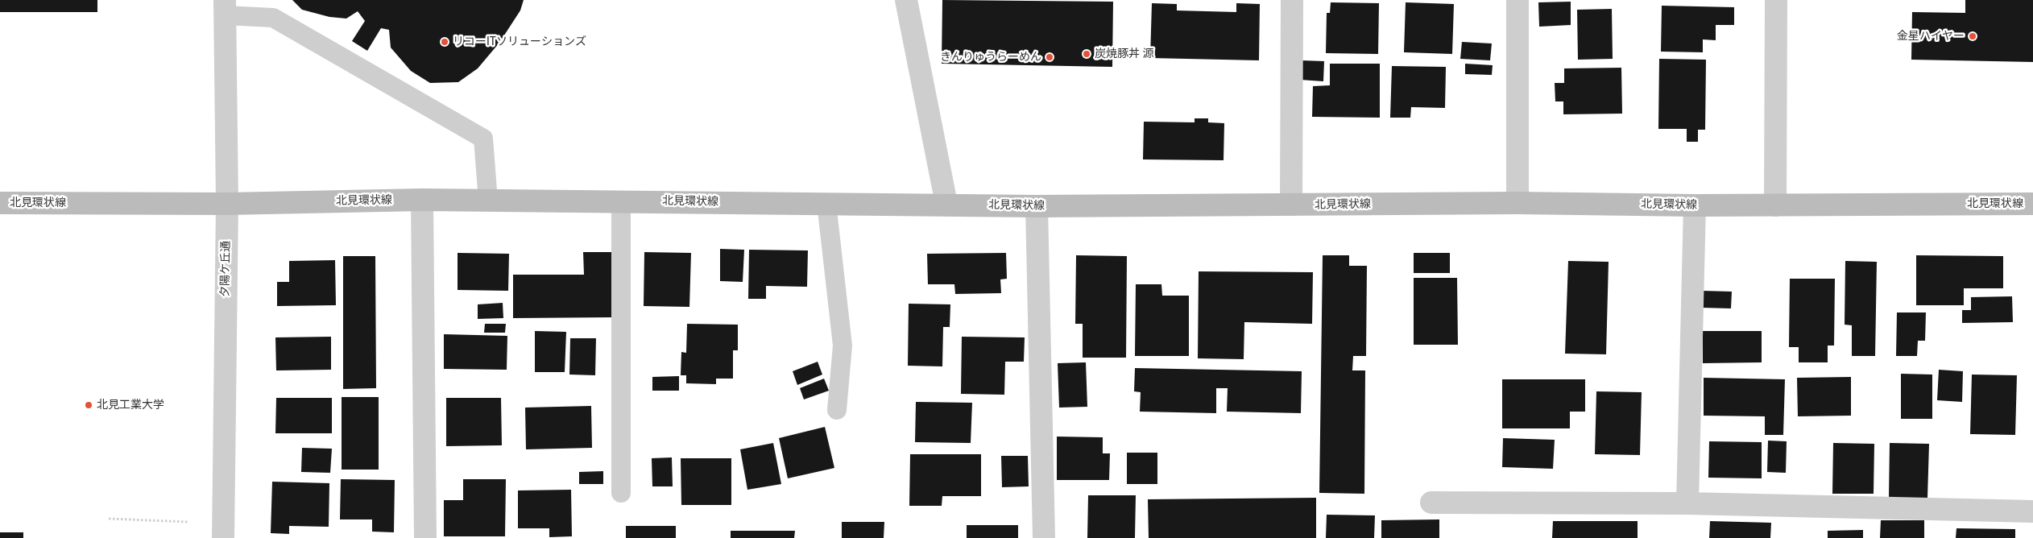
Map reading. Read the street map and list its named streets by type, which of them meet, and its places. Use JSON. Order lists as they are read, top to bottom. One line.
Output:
{"streets":{"main road":["北見環状線"],"street":["夕陽ケ丘通"]},"crossings":[["北見環状線","夕陽ケ丘通"]],"places":["金星ハイヤー","リコーITソリューションズ","炭焼豚丼 源","きんりゅうらーめん","北見工業大学"]}
